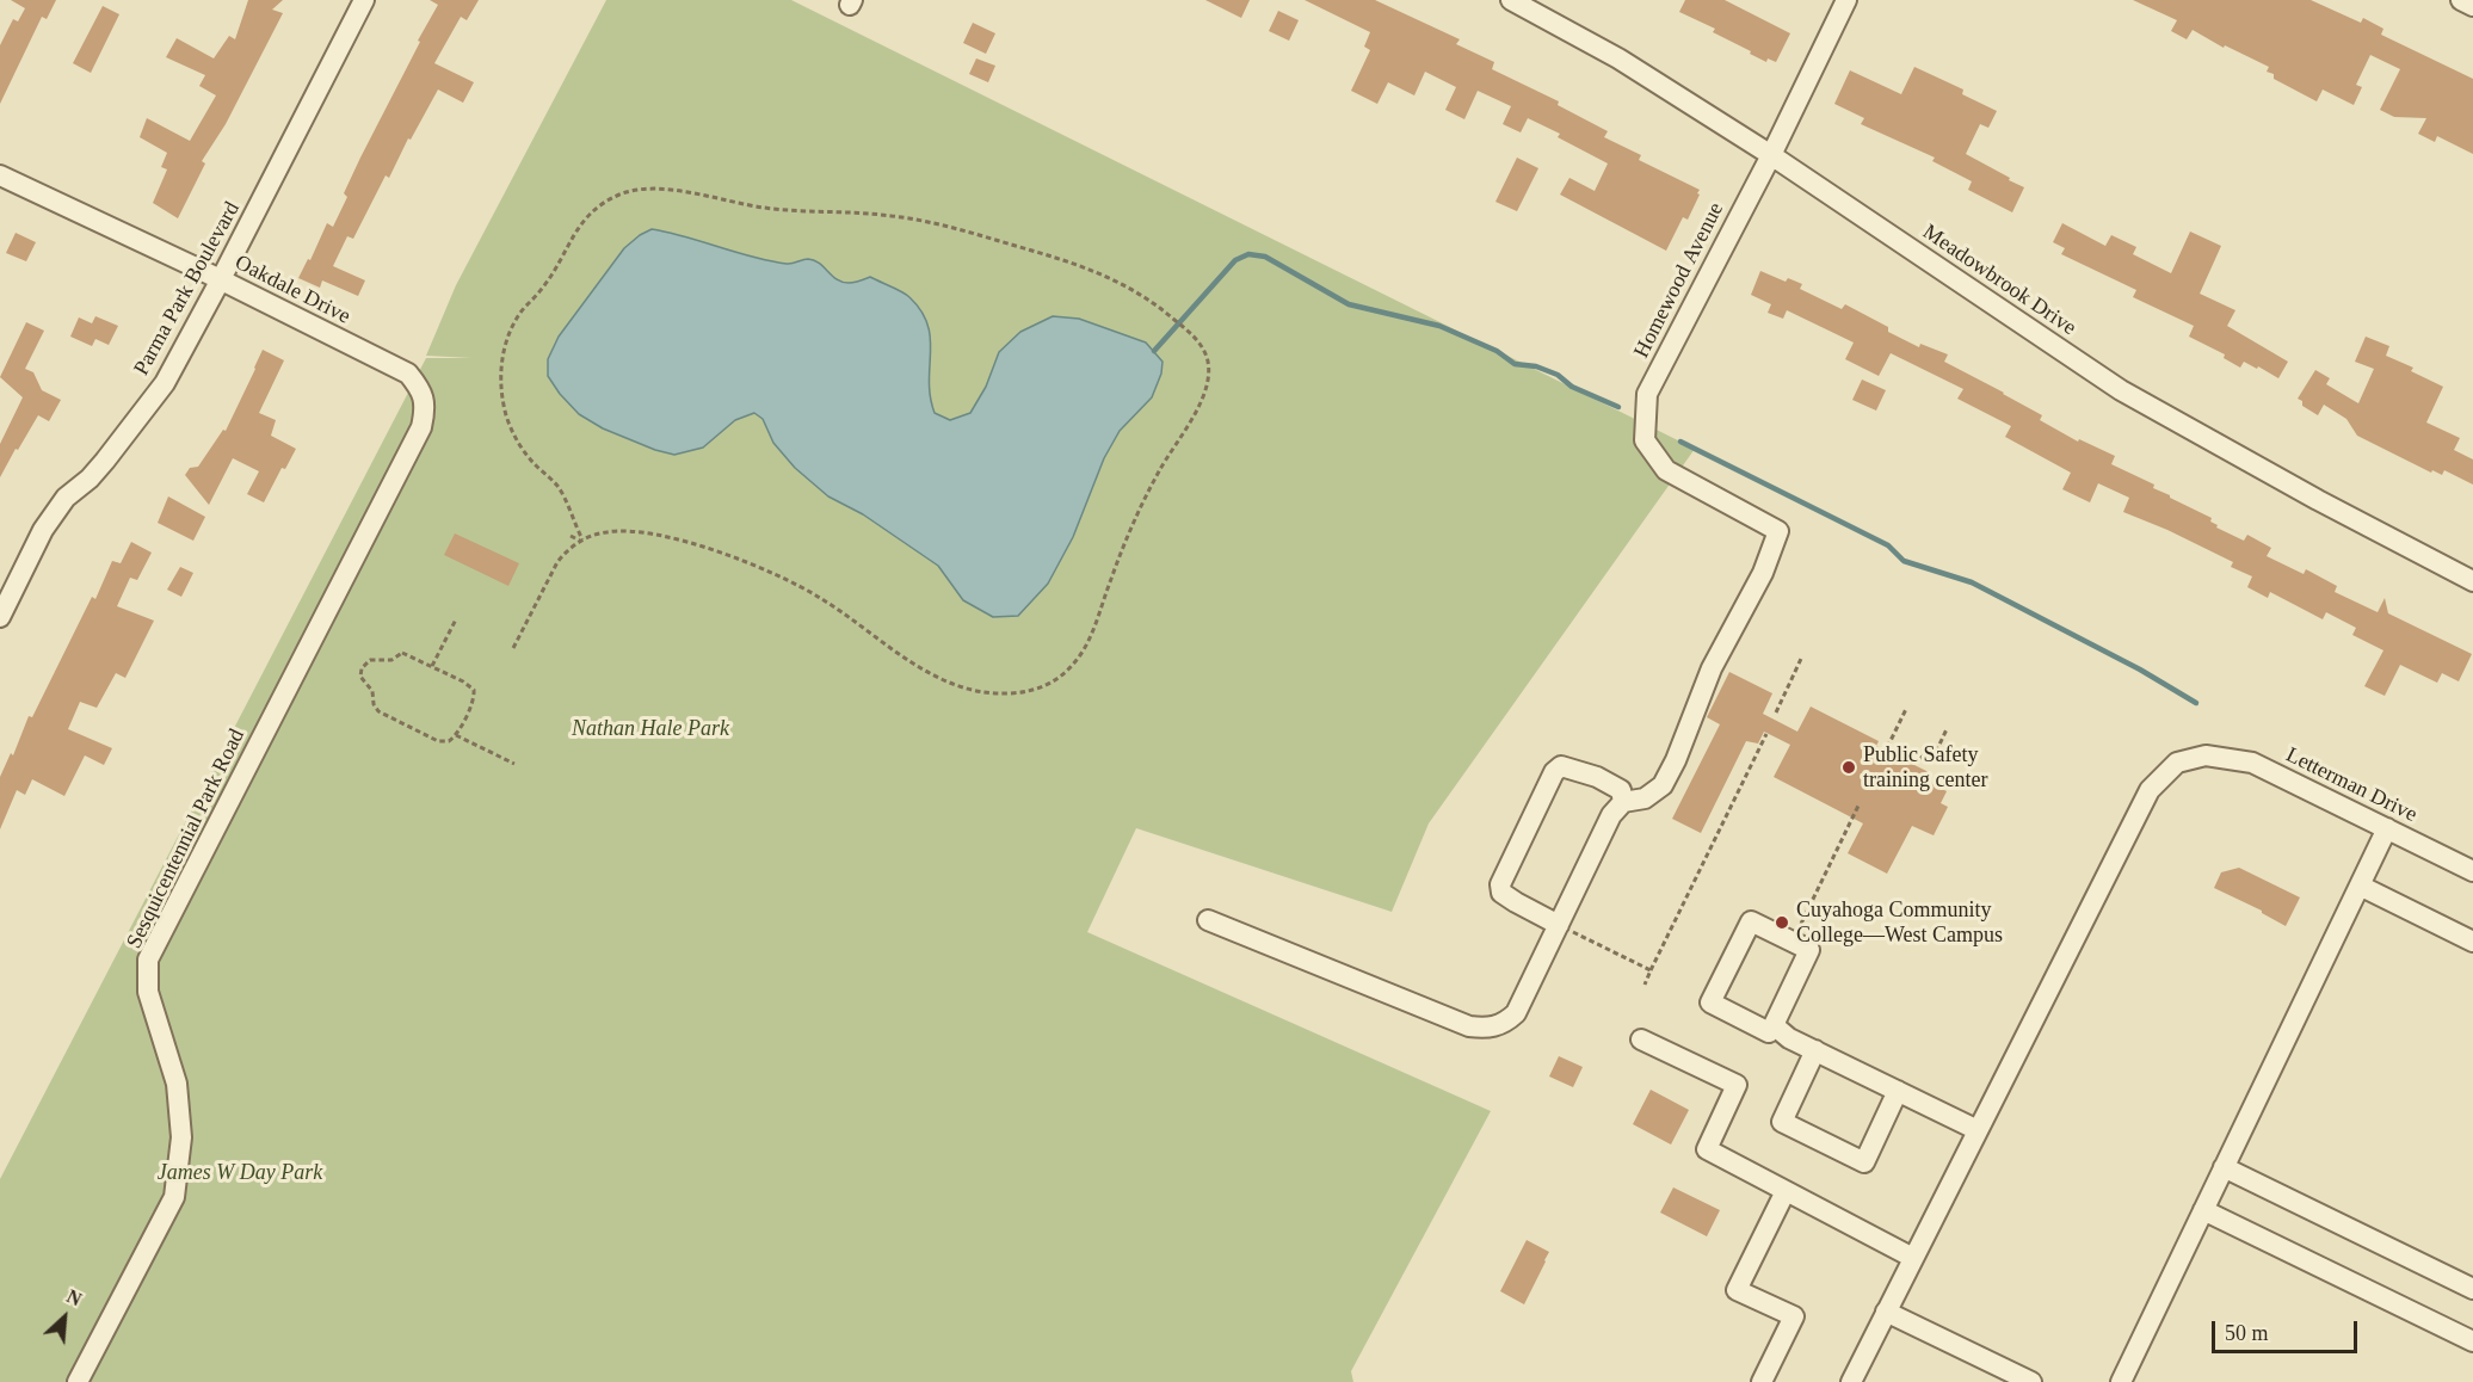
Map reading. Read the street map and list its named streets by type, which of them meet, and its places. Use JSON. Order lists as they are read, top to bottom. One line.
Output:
{"streets":{"street":["Homewood Avenue","Meadowbrook Drive","Parma Park Boulevard","Oakdale Drive","Letterman Drive","Sesquicentennial Park Road"]},"crossings":[["Homewood Avenue","Meadowbrook Drive"],["Parma Park Boulevard","Oakdale Drive"],["Oakdale Drive","Sesquicentennial Park Road"]],"parks":["Nathan Hale Park","James W Day Park"],"places":["Public Safety training center","Cuyahoga Community College—West Campus"],"scale_bar":"50 m","north":"top right"}
